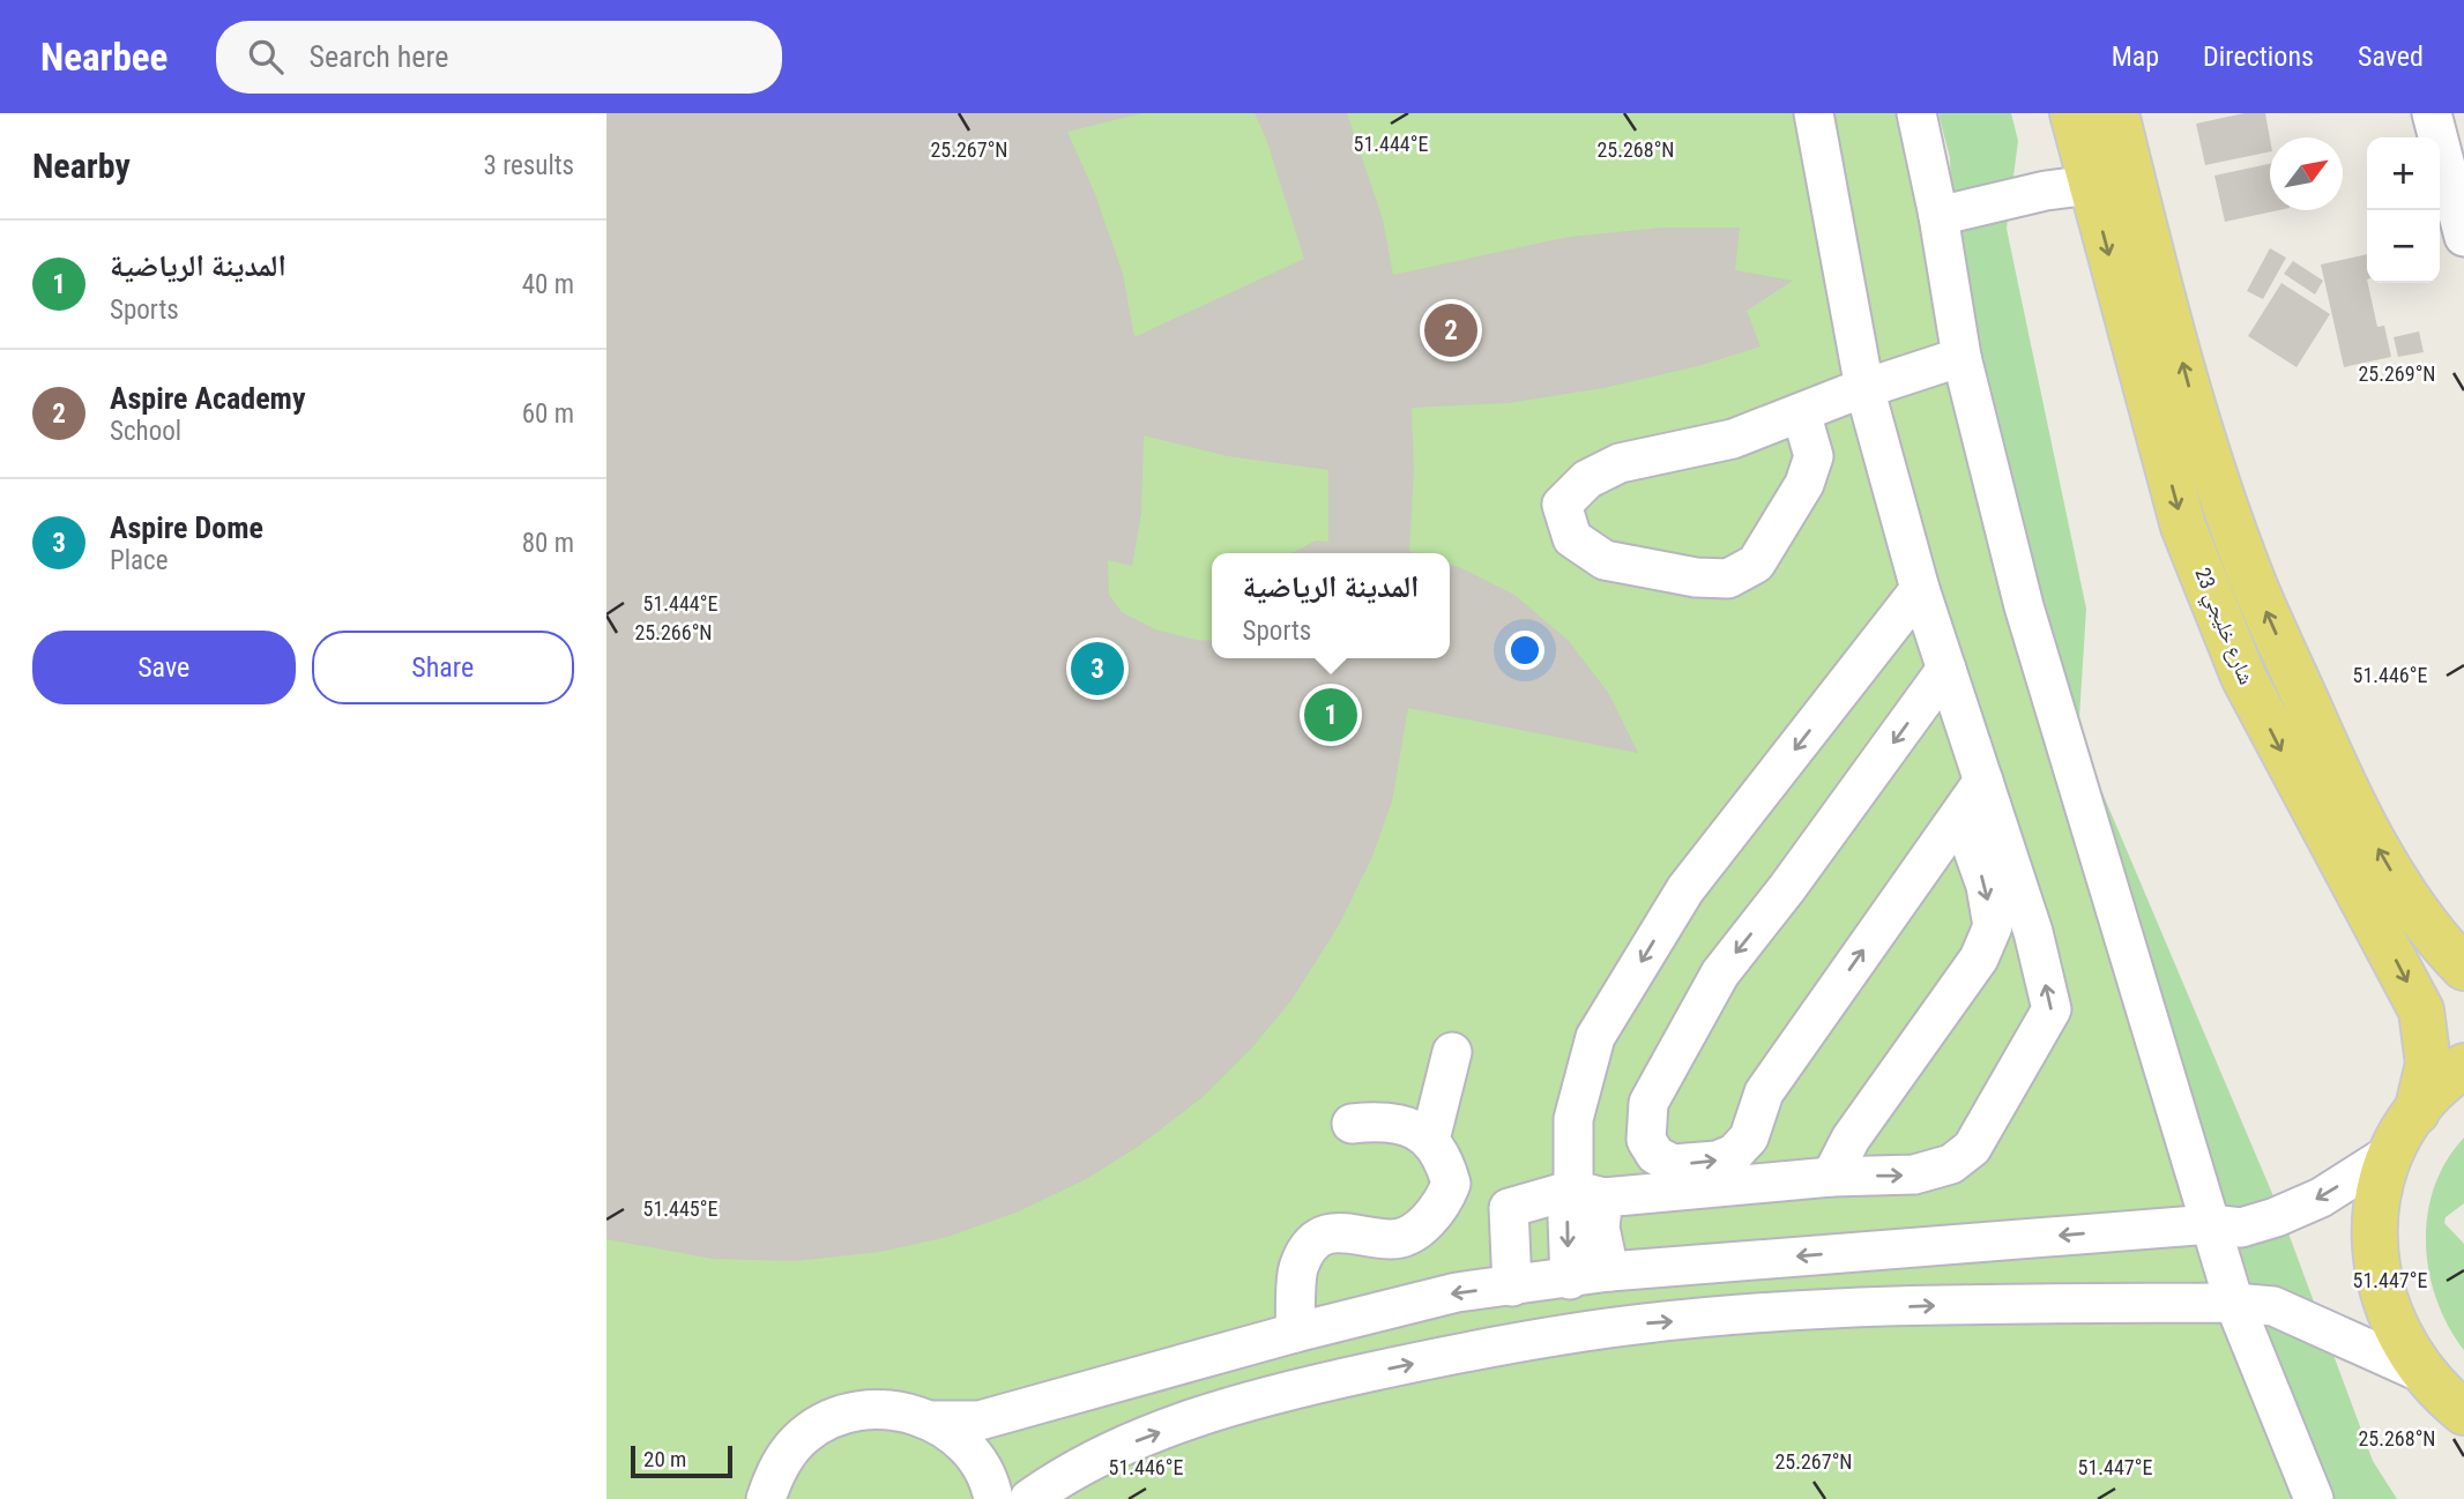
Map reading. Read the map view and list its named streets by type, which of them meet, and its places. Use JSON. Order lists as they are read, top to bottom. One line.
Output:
{"streets":{"main road":["شارع خليجي 23"]},"scale_bar":"20 m","north":"top right","page":{"header":"Nearbee","search":"Search here","nav":["Map","Directions","Saved"],"heading":["Nearby","3 results"],"map_buttons":["+","−"],"list":[{"mark":"1","name":"المدينة الرياضية","note":"Sports","value":"40 m"},{"mark":"2","name":"Aspire Academy","note":"School","value":"60 m"},{"mark":"3","name":"Aspire Dome","note":"Place","value":"80 m"}],"pins":["2","3","1"],"popup":["المدينة الرياضية","Sports"],"buttons":["Save","Share"],"scale":"20 m"},"coordinates":["51.444°E","25.268°N","25.267°N","25.269°N","25.266°N","51.446°E","51.445°E","51.447°E"]}
